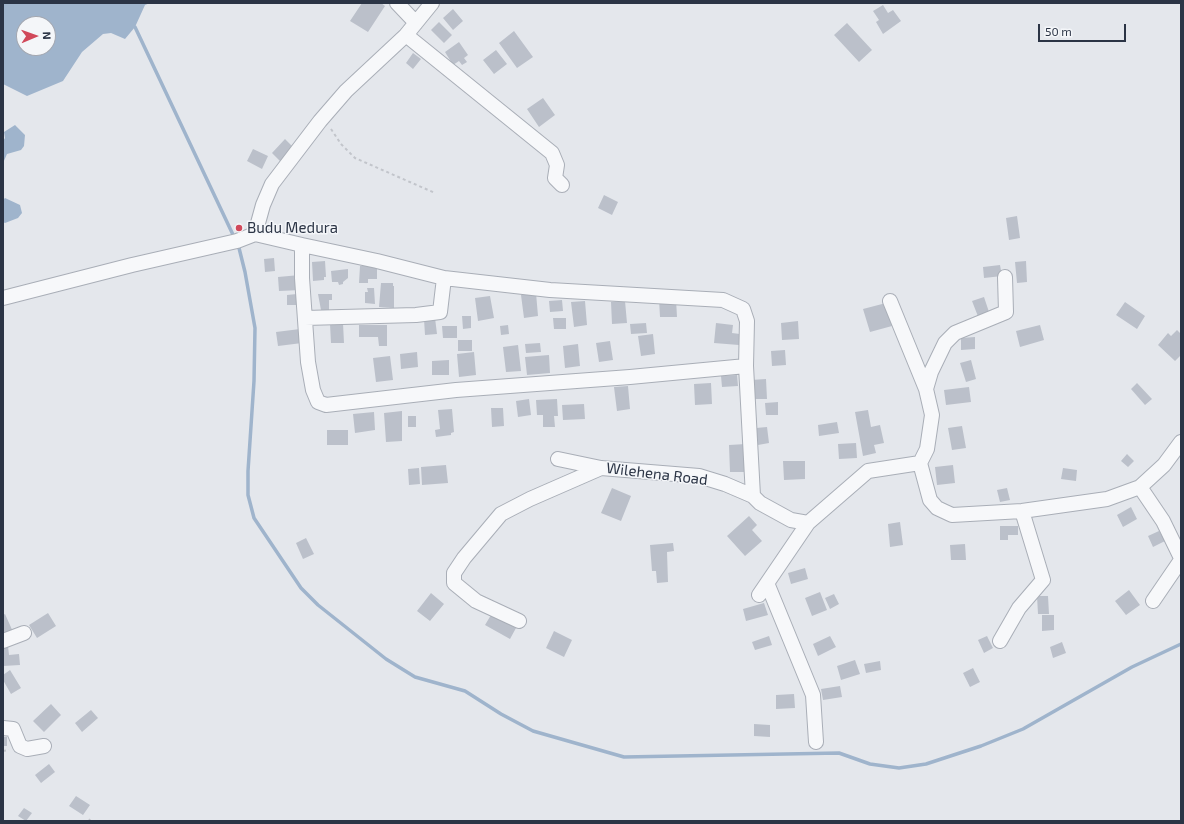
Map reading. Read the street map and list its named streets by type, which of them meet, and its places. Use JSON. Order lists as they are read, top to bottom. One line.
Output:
{"streets":{"street":["Wilehena Road"]},"places":["Budu Medura"],"scale_bar":"50 m","north":"right"}
